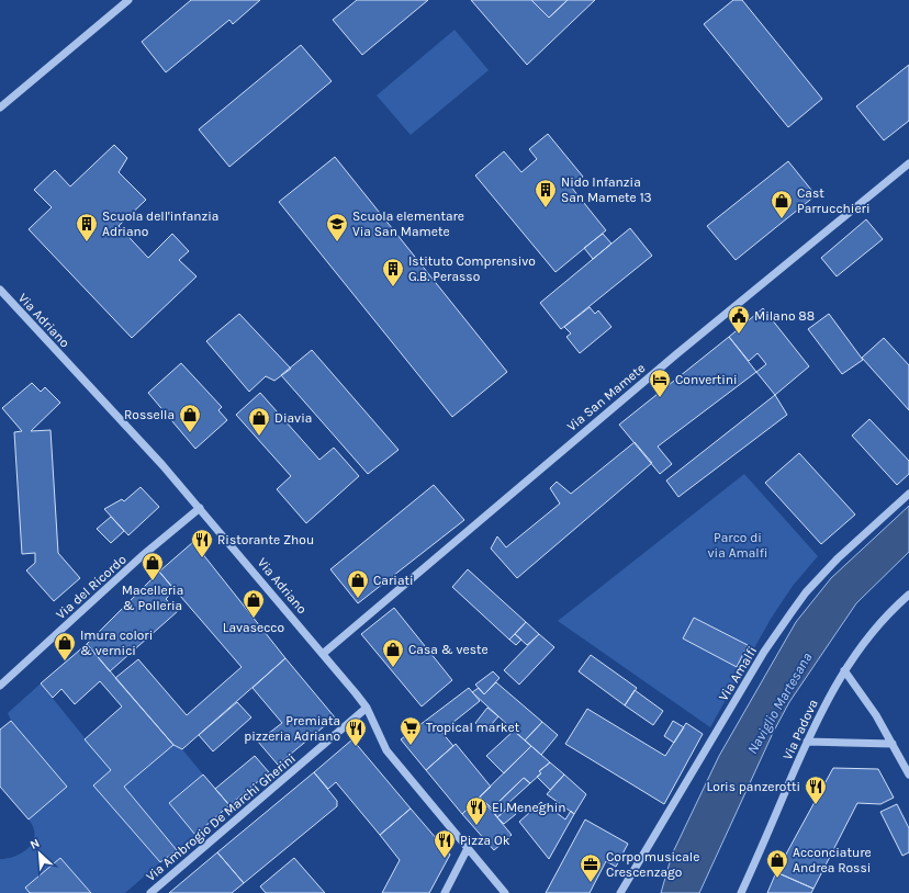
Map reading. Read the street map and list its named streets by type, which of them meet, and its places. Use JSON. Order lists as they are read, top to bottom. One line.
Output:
{"streets":{"street":["Via Adriano","Via San Mamete","Via del Ricordo","Via Amalfi","Via Padova","Via Ambrogio De Marchi Gherini"]},"crossings":[["Via Adriano","Via San Mamete"],["Via Adriano","Via del Ricordo"],["Via Adriano","Via Ambrogio De Marchi Gherini"]],"water":["Naviglio Martesana"],"parks":["Parco di via Amalfi"],"places":{"building":["Nido Infanzia San Mamete 13","Scuola dell'infanzia Adriano","Istituto Comprensivo G.B. Perasso"],"shop":["Cast Parrucchieri","Rossella","Diavia","Macelleria & Polleria","Cariati","Lavasecco","Imura colori & vernici","Casa & veste","Acconciature Andrea Rossi"],"school or university":["Scuola elementare Via San Mamete"],"public building":["Milano 88"],"hotel":["Convertini"],"restaurant":["Ristorante Zhou","Premiata pizzeria Adriano","Loris panzerotti","El Meneghin","Pizza Ok"],"supermarket":["Tropical market"],"office":["Corpo musicale Crescenzago"]},"north":"top left"}
